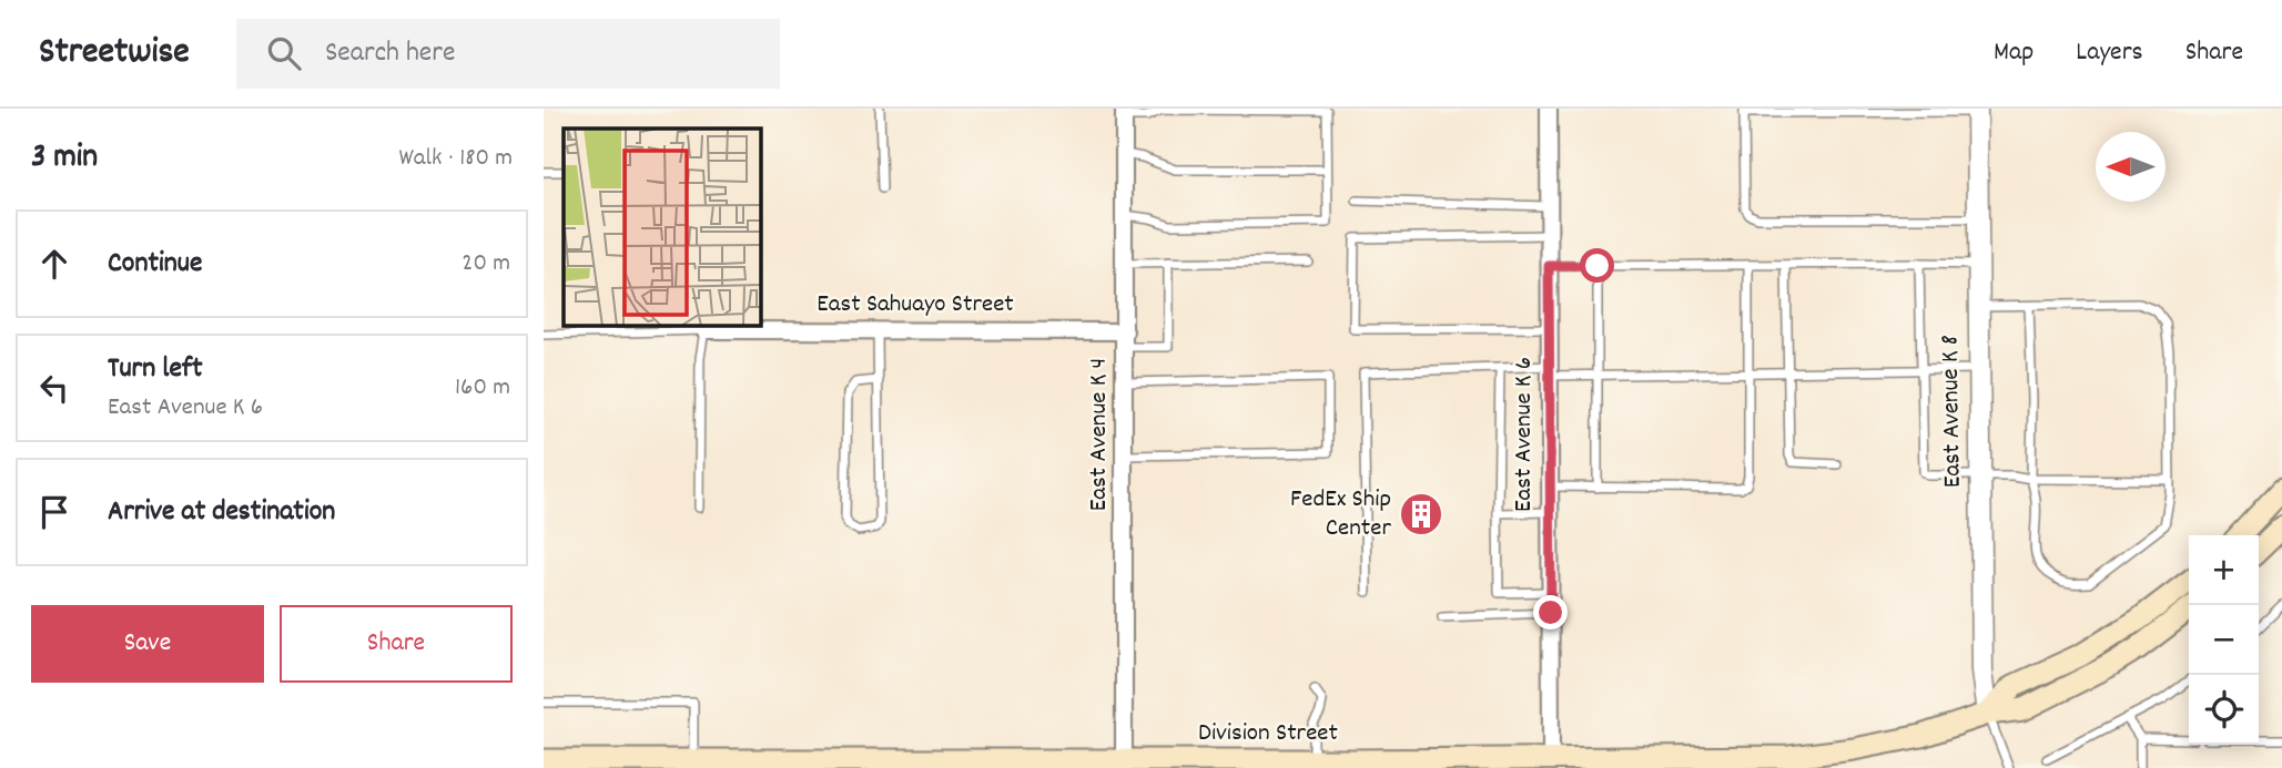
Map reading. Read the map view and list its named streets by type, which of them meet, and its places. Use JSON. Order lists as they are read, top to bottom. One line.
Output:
{"streets":{"main road":["Division Street"],"street":["East Sahuayo Street","East Avenue K 8","East Avenue K 4","East Avenue K 6"]},"crossings":[["East Sahuayo Street","East Avenue K 4"],["East Avenue K 8","Division Street"],["East Avenue K 4","Division Street"],["East Avenue K 6","Division Street"]],"places":{"building":["FedEx Ship Center"]},"north":"left","page":{"header":"Streetwise","search":"Search here","nav":["Map","Layers","Share"],"heading":["3 min","Walk · 180 m"],"list":[["Continue","20 m"],["Turn left","East Avenue K 6","160 m"],"Arrive at destination"],"map_buttons":["+","−"],"buttons":["Save","Share"]}}
